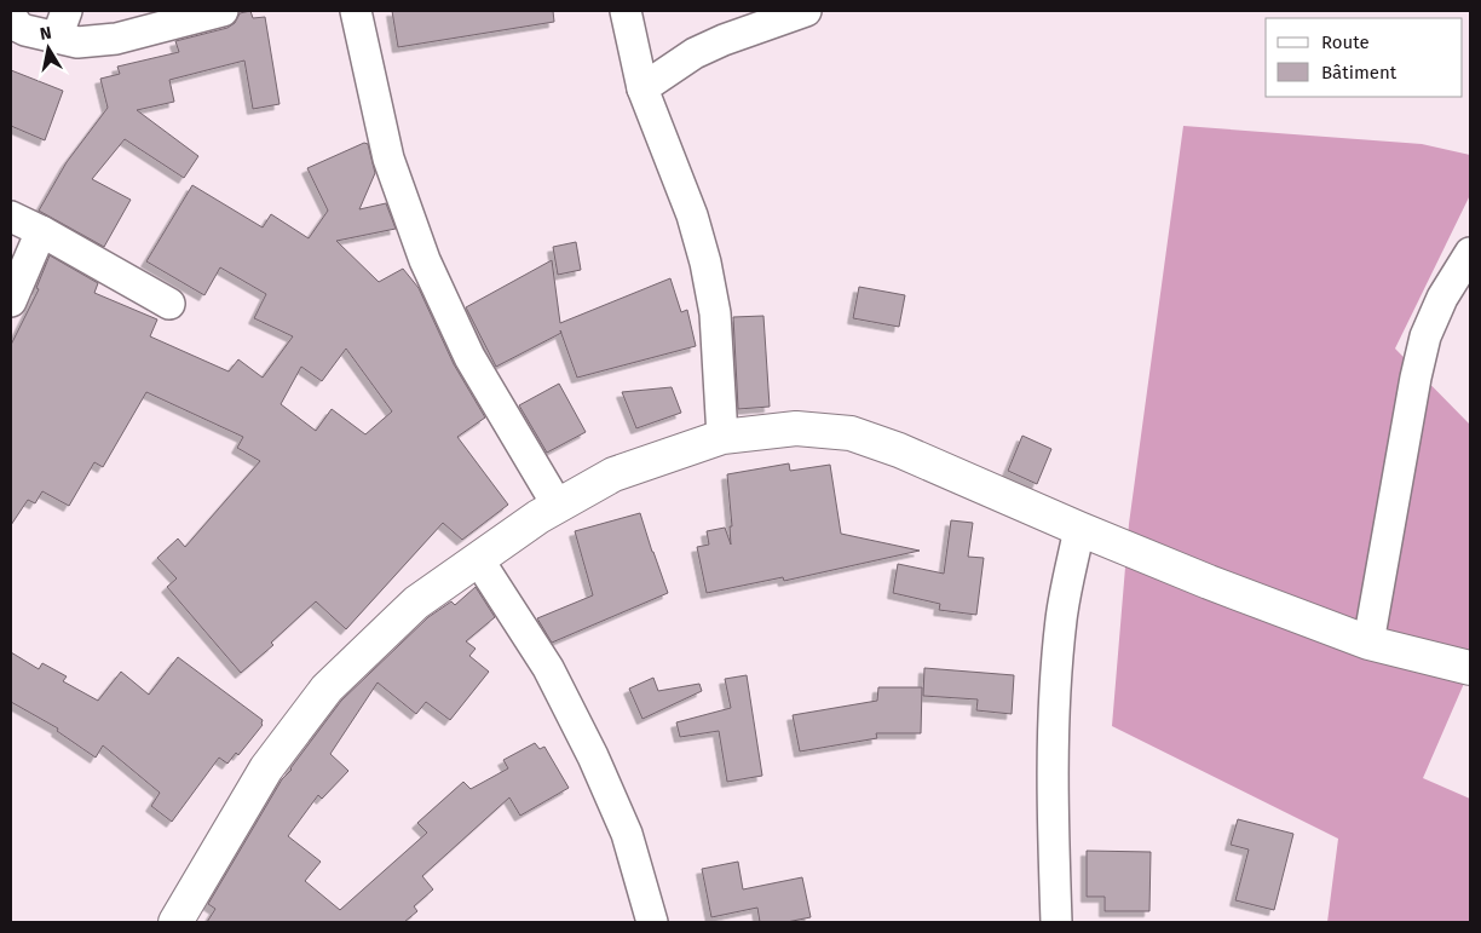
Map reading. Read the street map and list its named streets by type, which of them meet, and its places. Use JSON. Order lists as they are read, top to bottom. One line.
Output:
{"legend":["Route","Bâtiment"],"north":"top"}
